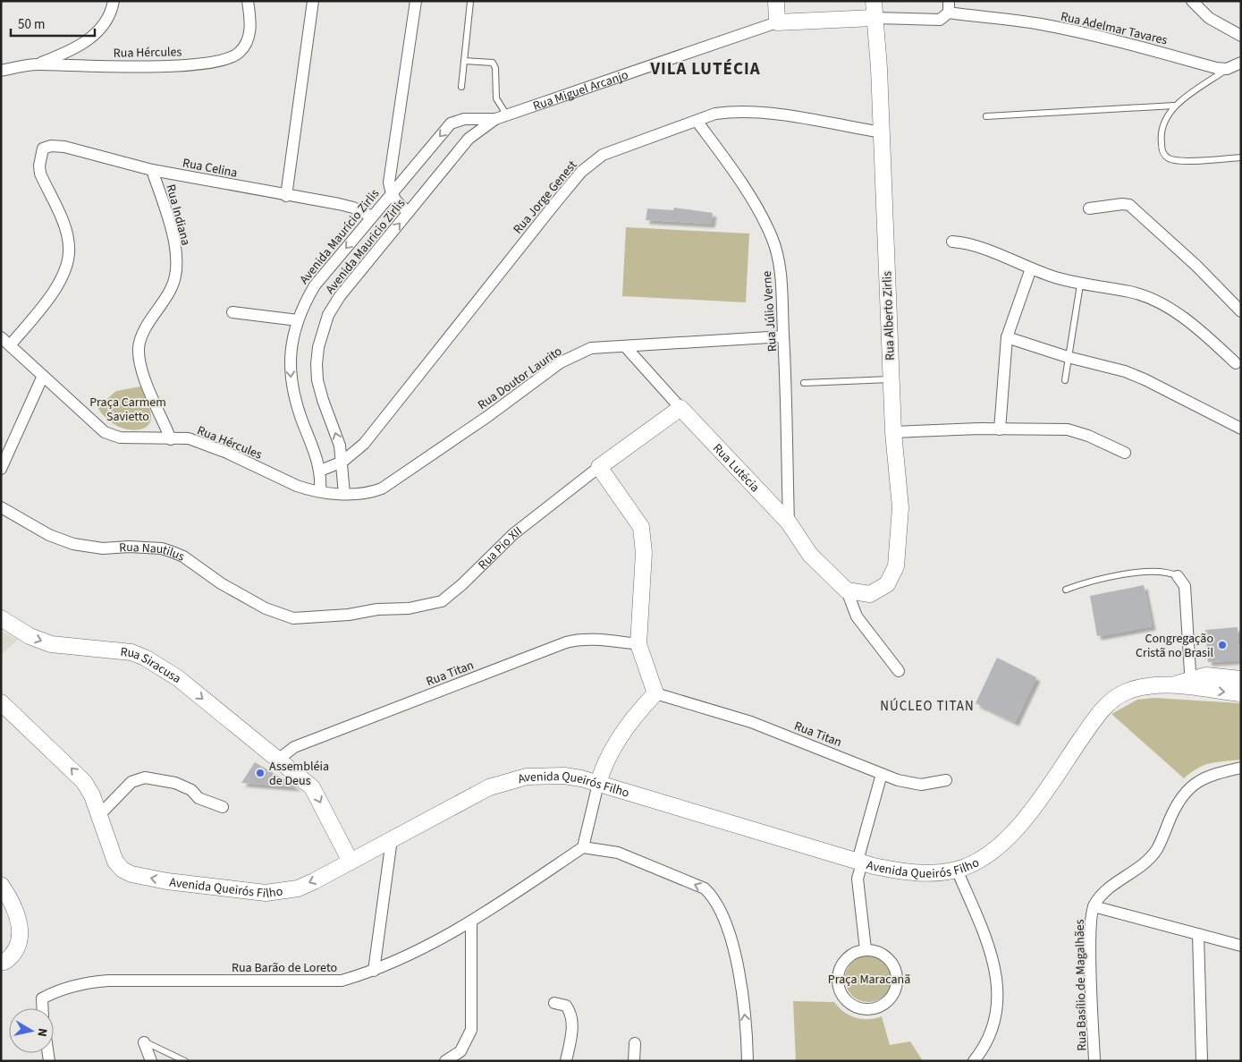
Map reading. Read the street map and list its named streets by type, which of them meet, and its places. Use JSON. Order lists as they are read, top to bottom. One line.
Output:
{"streets":{"main road":["Rua Miguel Arcanjo","Rua Alberto Zirlis","Rua Lutécia","Rua Pio XII","Rua Siracusa","Avenida Queirós Filho"],"street":["Rua Adelmar Tavares","Rua Hércules","Rua Celina","Rua Jorge Genest","Rua Indiana","Avenida Maurício Zirlis","Avenida Mauricio Zirlis","Rua Júlio Verne","Rua Doutor Laurito","Rua Nautilus","Rua Titan","Rua Barão de Loreto","Rua Basílio de Magalhães"]},"crossings":[["Rua Adelmar Tavares","Rua Miguel Arcanjo"],["Rua Adelmar Tavares","Rua Alberto Zirlis"],["Rua Hércules","Rua Celina"],["Rua Hércules","Rua Indiana"],["Rua Hércules","Avenida Maurício Zirlis"],["Rua Miguel Arcanjo","Avenida Mauricio Zirlis"],["Rua Miguel Arcanjo","Rua Alberto Zirlis"],["Rua Celina","Rua Indiana"],["Rua Celina","Avenida Maurício Zirlis"],["Rua Jorge Genest","Avenida Maurício Zirlis"],["Rua Jorge Genest","Avenida Mauricio Zirlis"],["Rua Jorge Genest","Rua Júlio Verne"],["Rua Jorge Genest","Rua Alberto Zirlis"],["Avenida Mauricio Zirlis","Rua Doutor Laurito"],["Rua Júlio Verne","Rua Doutor Laurito"],["Rua Júlio Verne","Rua Lutécia"],["Rua Alberto Zirlis","Rua Lutécia"],["Rua Doutor Laurito","Rua Lutécia"],["Rua Lutécia","Rua Pio XII"],["Rua Pio XII","Rua Nautilus"],["Rua Siracusa","Rua Titan"],["Rua Siracusa","Avenida Queirós Filho"]],"one_way":["Avenida Mauricio Zirlis","Rua Siracusa"],"districts":["VILA LUTÉCIA","NÚCLEO TITAN"],"parks":["Praça Carmem Savietto","Praça Maracanã"],"places":["Congregação Cristã no Brasil","Assembléia de Deus"],"scale_bar":"50 m","north":"right"}
